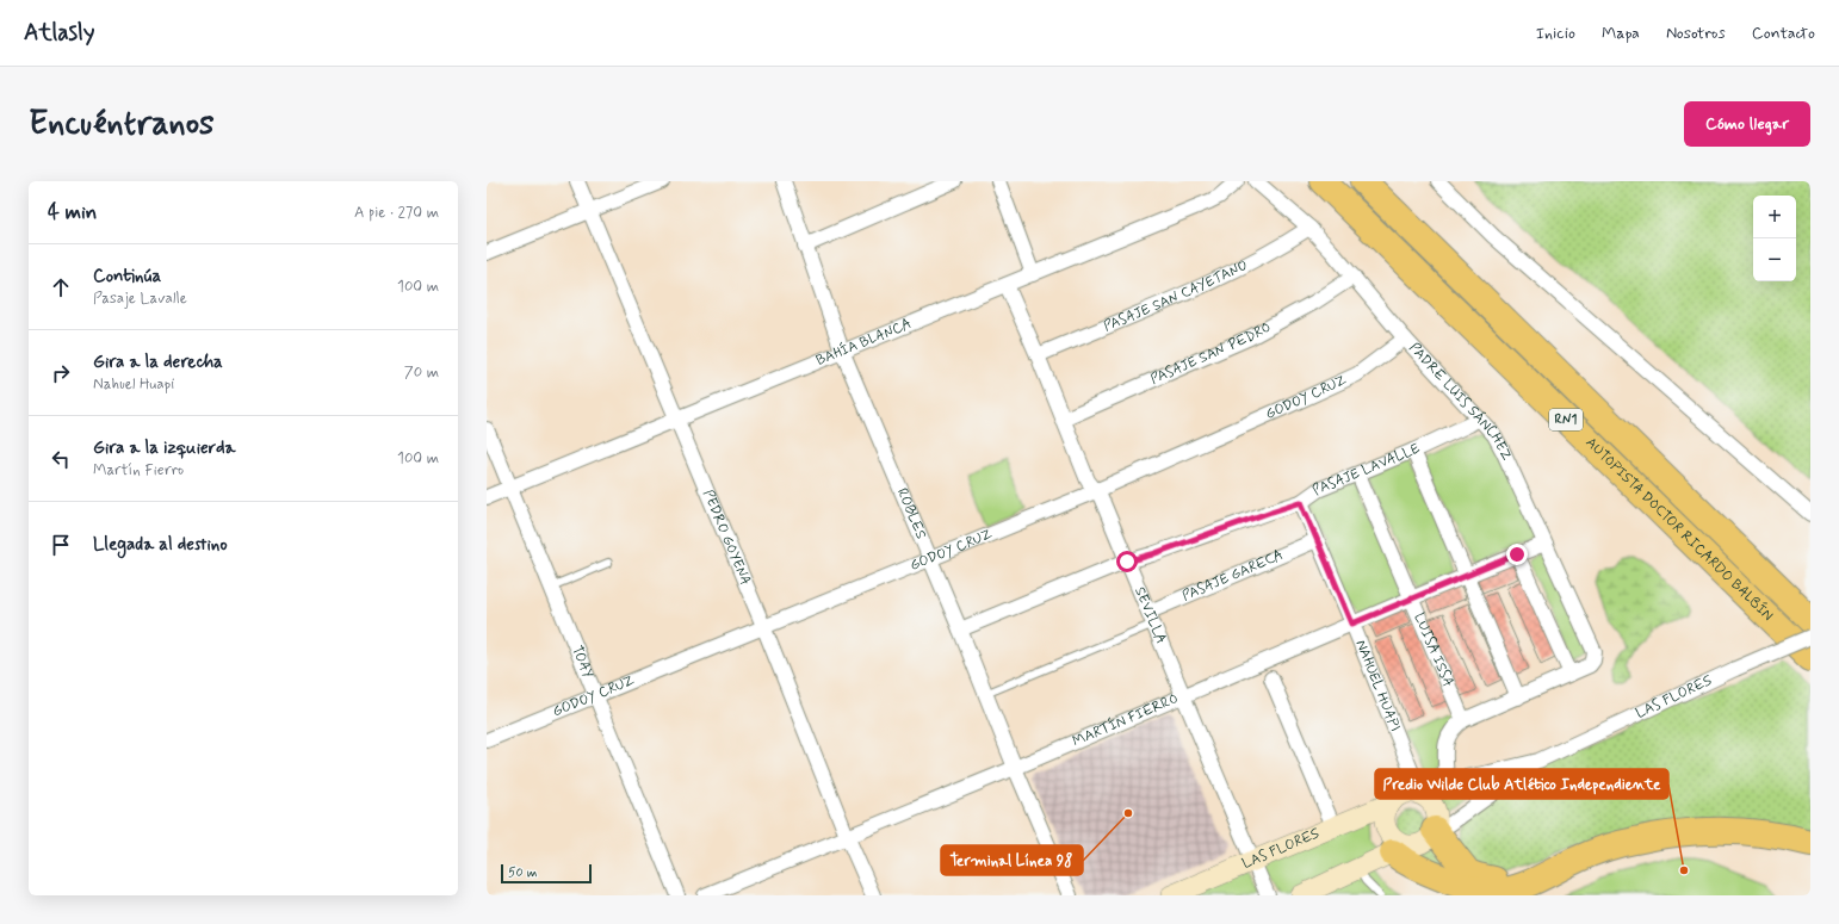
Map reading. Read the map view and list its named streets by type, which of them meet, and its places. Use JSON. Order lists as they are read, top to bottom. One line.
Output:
{"streets":{"highway":["RN1","AUTOPISTA DOCTOR RICARDO BALBÍN"],"street":["PASAJE SAN CAYETANO","BAHÍA BLANCA","PASAJE SAN PEDRO","GODOY CRUZ","PADRE LUIS SÁNCHEZ","PASAJE LAVALLE","ROBLES","PEDRO GOYENA","PASAJE GARECA","SEVILLA","LUISA ISSA","TOAY","NAHUEL HUAPI","LAS FLORES","MARTÍN FIERRO"]},"crossings":[["PASAJE SAN CAYETANO","PADRE LUIS SÁNCHEZ"],["PASAJE SAN CAYETANO","SEVILLA"],["BAHÍA BLANCA","ROBLES"],["BAHÍA BLANCA","PEDRO GOYENA"],["BAHÍA BLANCA","SEVILLA"],["BAHÍA BLANCA","TOAY"],["PASAJE SAN PEDRO","PADRE LUIS SÁNCHEZ"],["PASAJE SAN PEDRO","SEVILLA"],["GODOY CRUZ","PADRE LUIS SÁNCHEZ"],["GODOY CRUZ","ROBLES"],["GODOY CRUZ","PEDRO GOYENA"],["GODOY CRUZ","SEVILLA"],["GODOY CRUZ","TOAY"],["PADRE LUIS SÁNCHEZ","PASAJE LAVALLE"],["PADRE LUIS SÁNCHEZ","MARTÍN FIERRO"],["PASAJE LAVALLE","ROBLES"],["PASAJE LAVALLE","SEVILLA"],["PASAJE LAVALLE","LUISA ISSA"],["PASAJE LAVALLE","NAHUEL HUAPI"],["ROBLES","MARTÍN FIERRO"],["PEDRO GOYENA","MARTÍN FIERRO"],["PASAJE GARECA","SEVILLA"],["PASAJE GARECA","NAHUEL HUAPI"],["SEVILLA","LAS FLORES"],["SEVILLA","MARTÍN FIERRO"],["LUISA ISSA","MARTÍN FIERRO"],["NAHUEL HUAPI","LAS FLORES"],["NAHUEL HUAPI","MARTÍN FIERRO"]],"places":["Terminal Línea 98","Predio Wilde Club Atlético Independiente"],"scale_bar":"50 m","page":{"header":"Atlasly","nav":["Inicio","Mapa","Nosotros","Contacto"],"buttons":"Cómo llegar","title":"Encuéntranos","heading":["4 min","A pie · 270 m"],"map_buttons":["+","−"],"list":[["Continúa","Pasaje Lavalle","100 m"],["Gira a la derecha","Nahuel Huapi","70 m"],["Gira a la izquierda","Martín Fierro","100 m"],"Llegada al destino"],"scale":"50 m"}}
